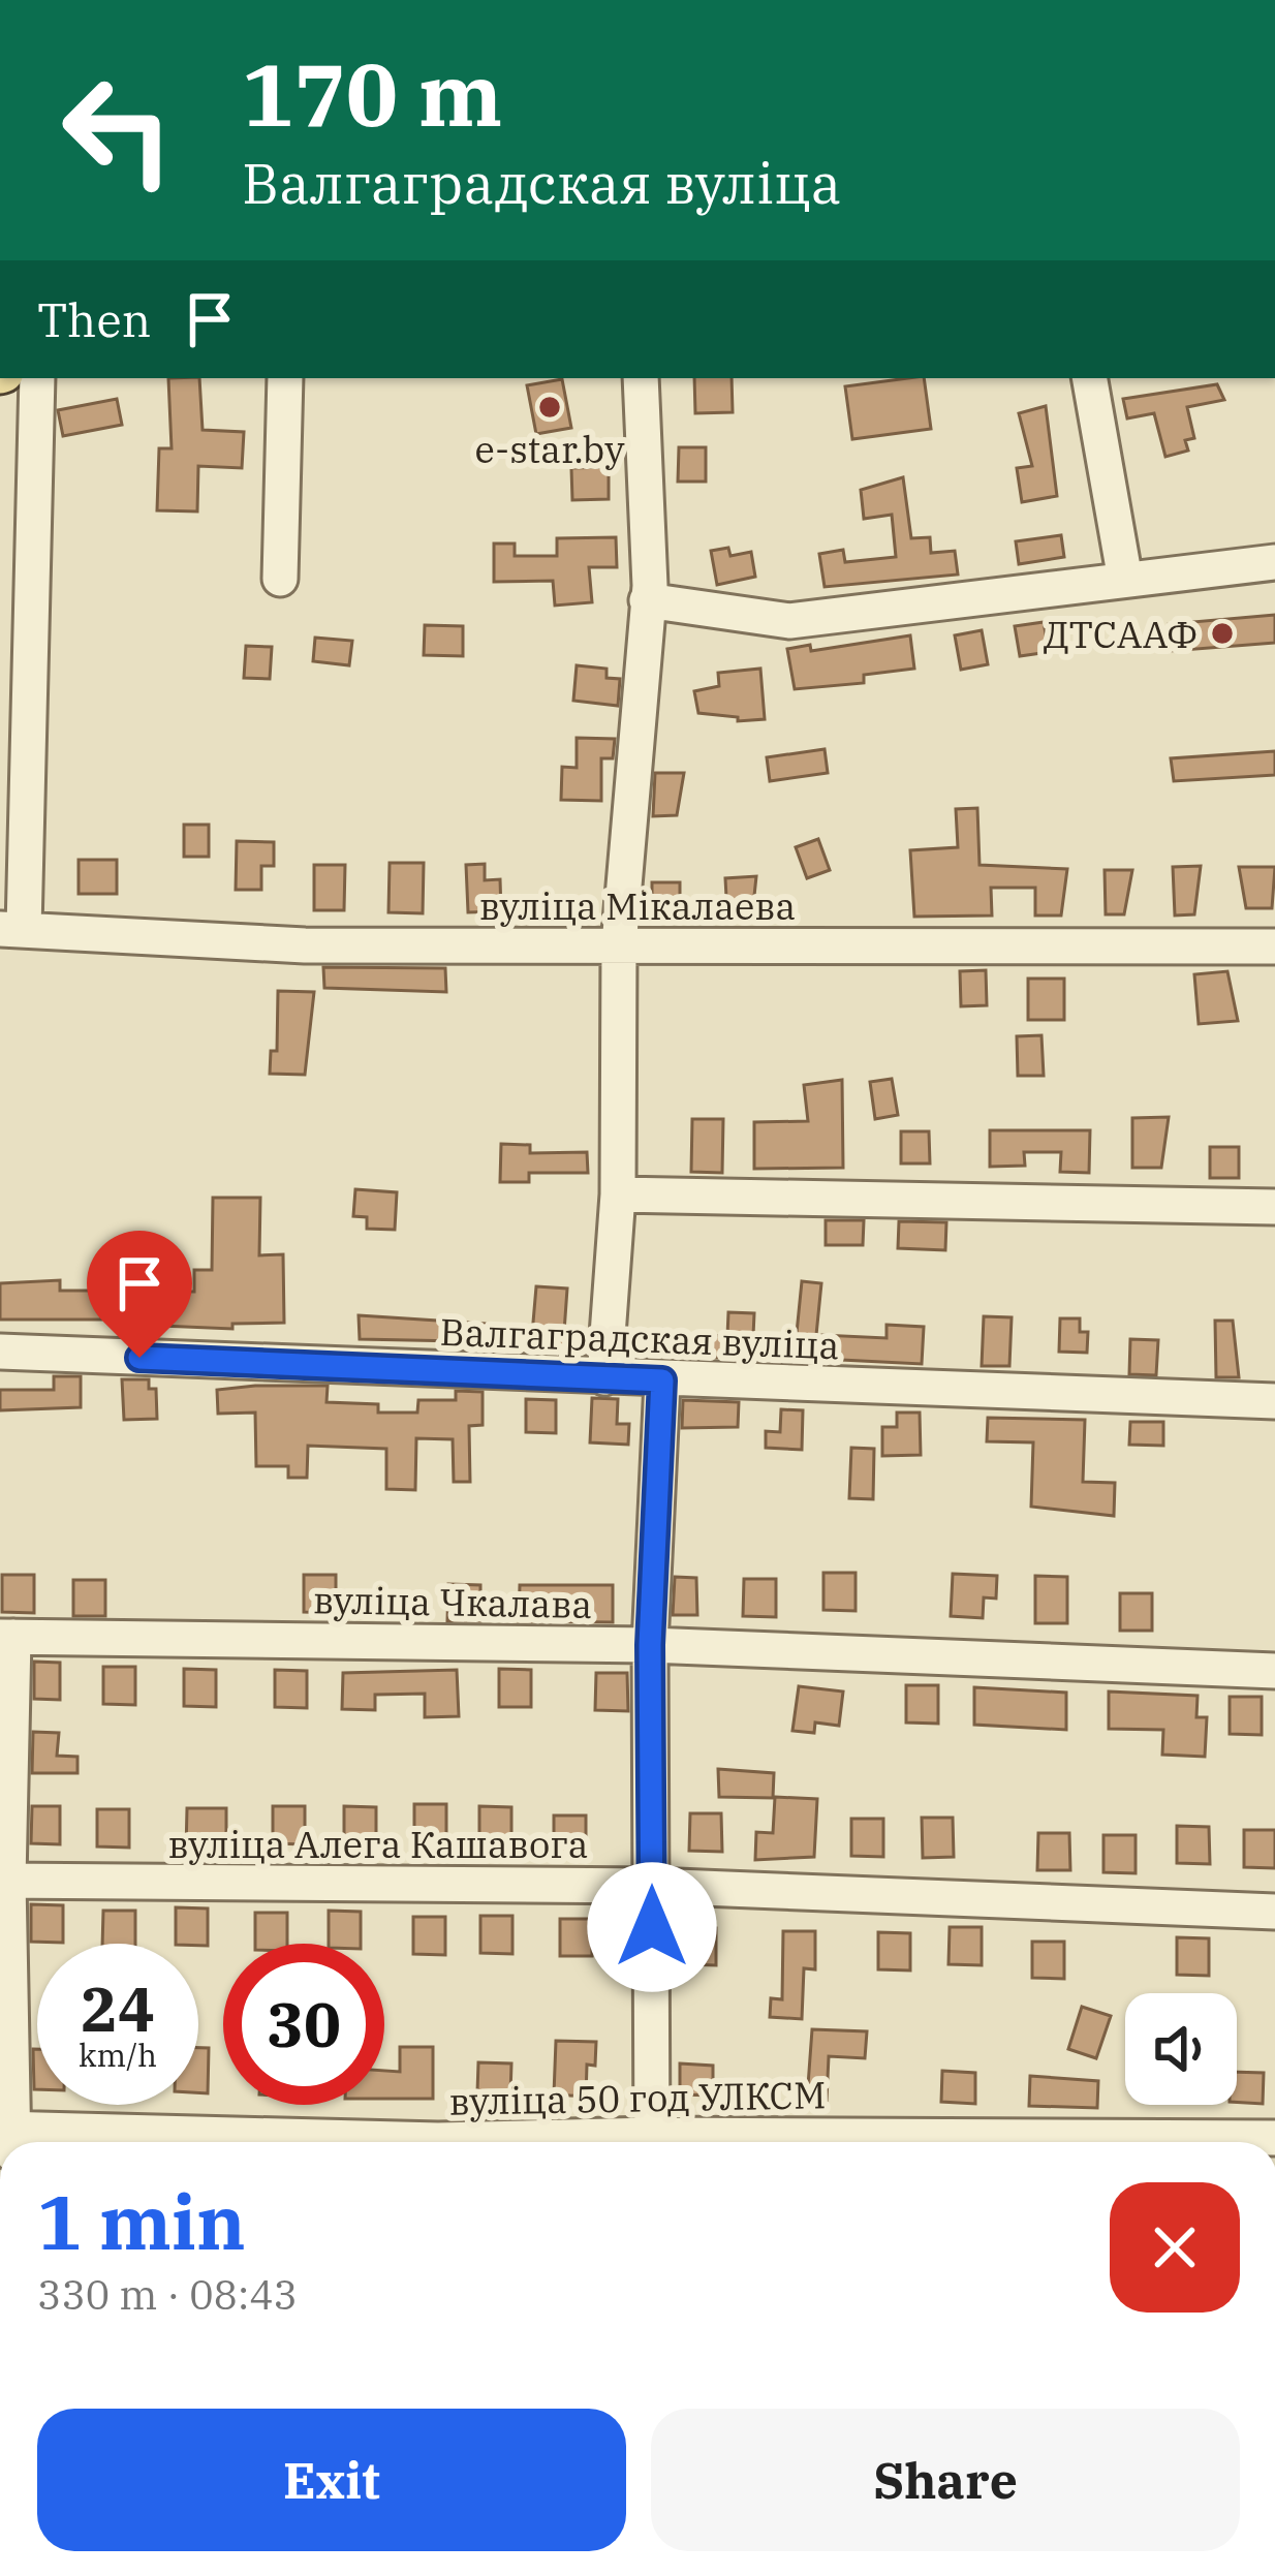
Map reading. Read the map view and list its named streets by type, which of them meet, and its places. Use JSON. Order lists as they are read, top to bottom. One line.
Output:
{"streets":{"street":["вуліца Мікалаева","Валгаградская вуліца","вуліца Чкалава","вуліца Алега Кашавога","вуліца 50 год УЛКСМ"]},"places":["e-star.by","ДТСААФ"],"page":{"turn":["170 m","Валгаградская вуліца"],"then":"Then","speed":"24 km/h","limit":"30","heading":["1 min","330 m · 08:43"],"buttons":["Exit","Share"]}}
